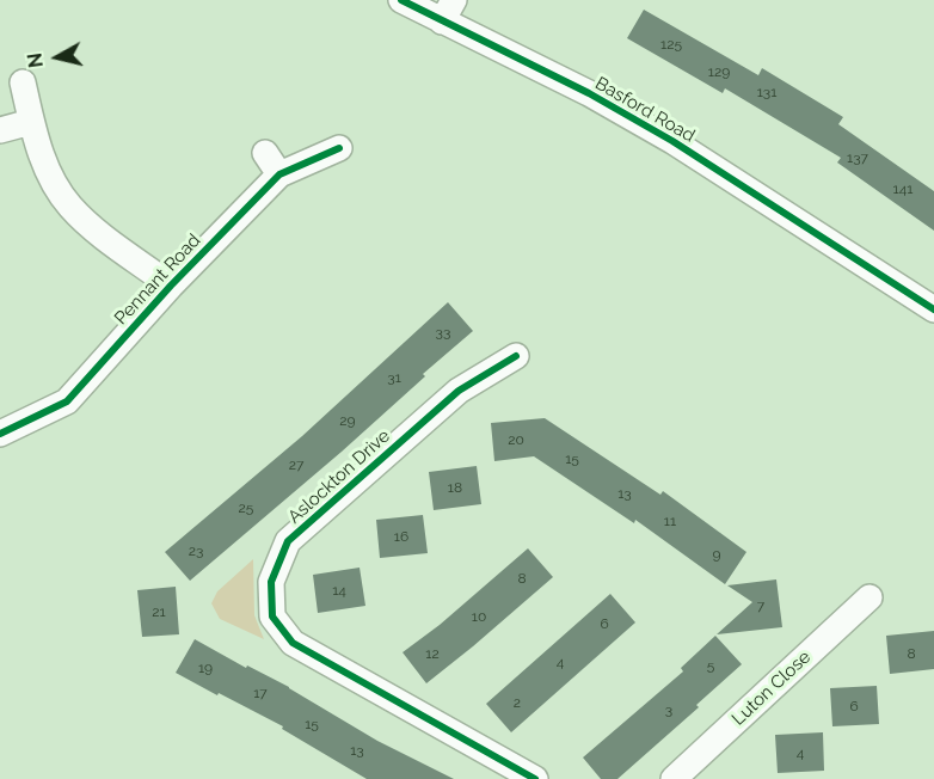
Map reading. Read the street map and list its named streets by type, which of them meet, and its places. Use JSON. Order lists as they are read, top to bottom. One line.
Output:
{"streets":{"street":["Basford Road","Pennant Road","Aslockton Drive","Luton Close"]},"house_numbers":["125","129","131","137","141","33","31","29","20","15","27","18","13","25","11","16","23","9","8","14","7","21","10","6","12","8","4","5","19","17","2","6","3","15","13","4"],"north":"left"}
